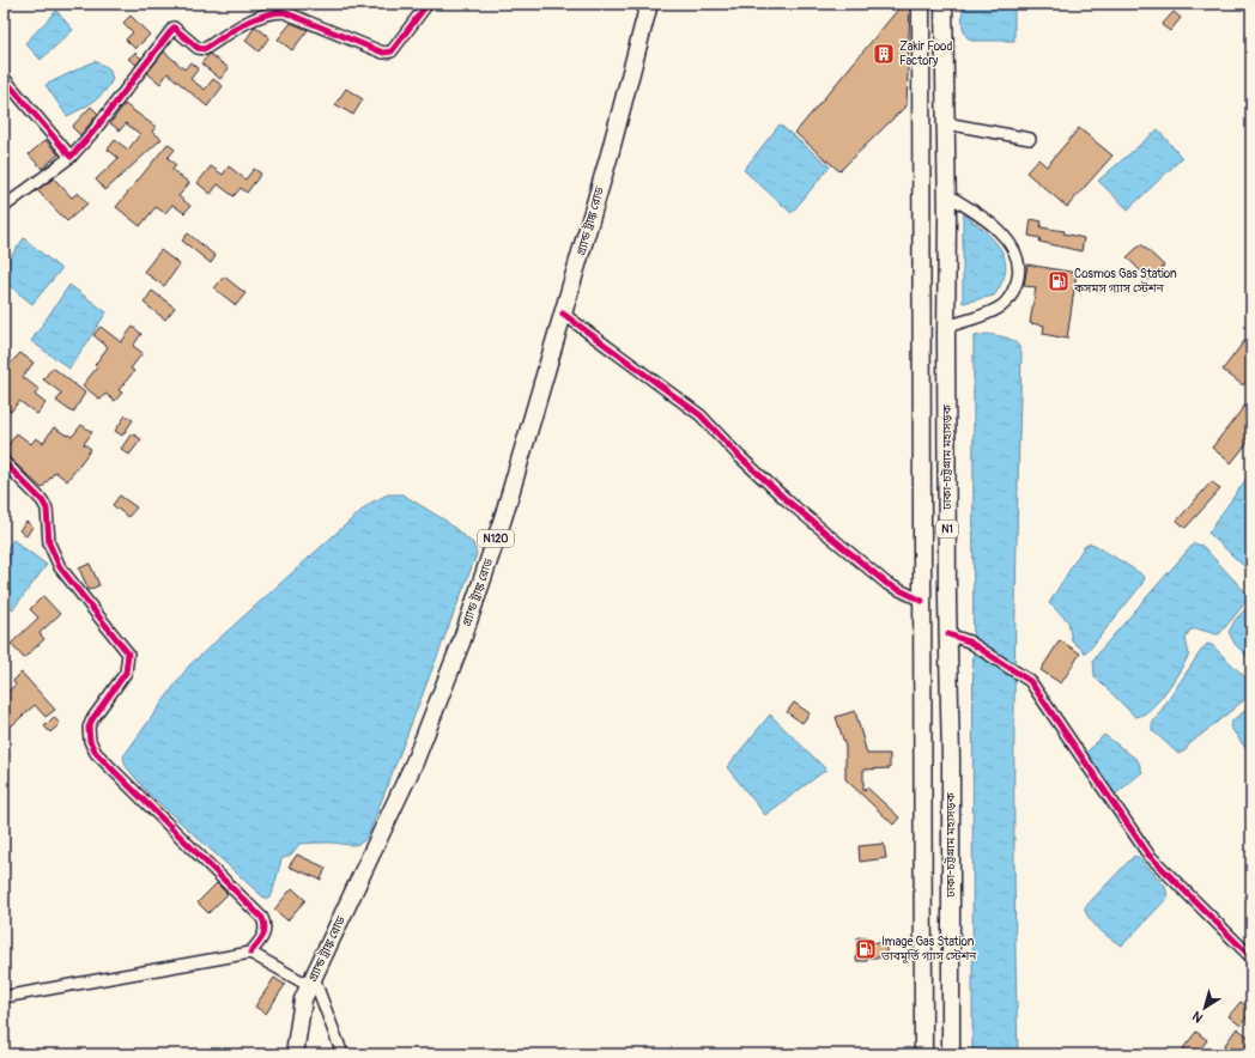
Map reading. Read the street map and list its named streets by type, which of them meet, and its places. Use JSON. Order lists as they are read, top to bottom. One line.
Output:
{"streets":{"highway":["গ্র্যান্ড ট্রাঙ্ক রোড","ঢাকা-চট্টগ্রাম মহাসড়ক","N1","N120"]},"places":{"building":["Zakir Food Factory"],"fuel station":["Cosmos Gas Station কসমস গ্যাস স্টেশন","Image Gas Station ভাবমূর্তি গ্যাস স্টেশন"]},"north":"bottom left"}
